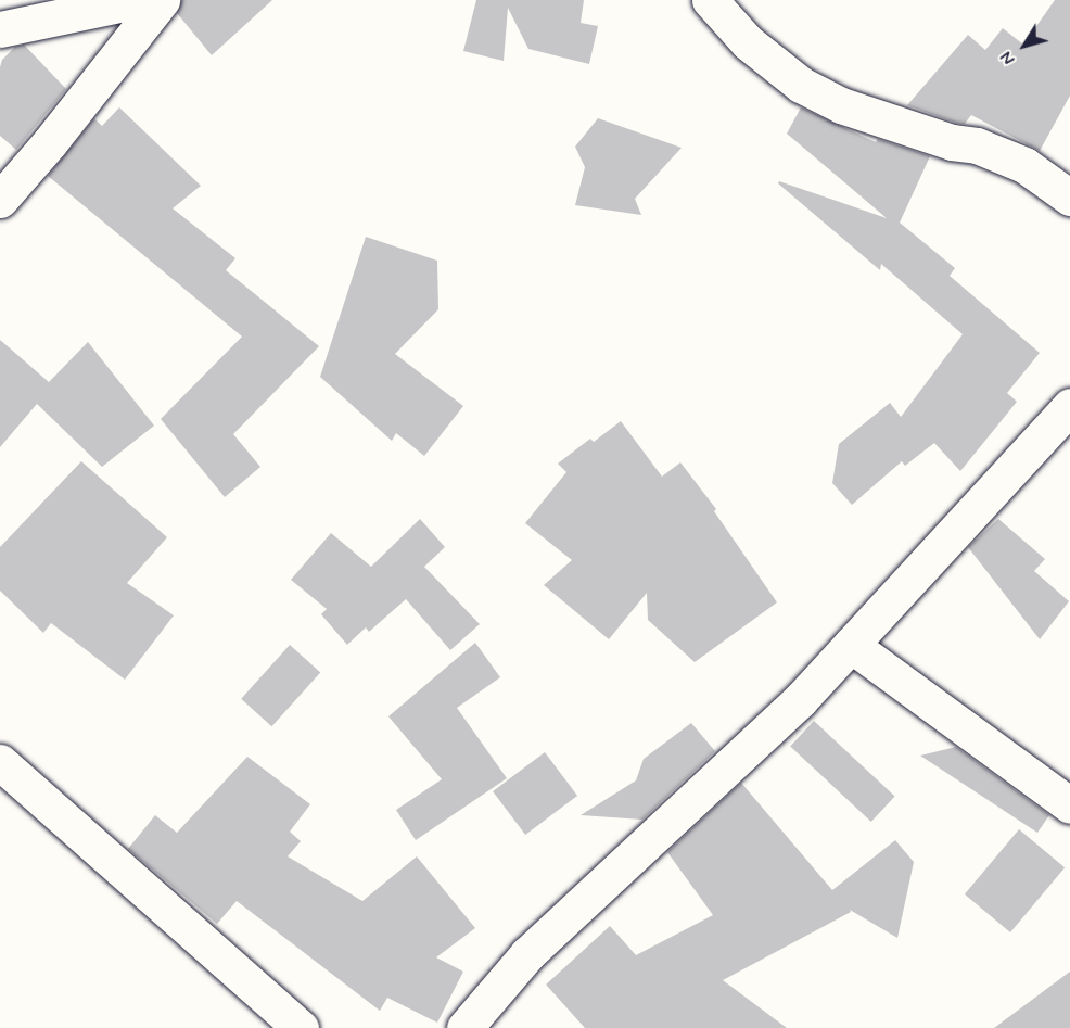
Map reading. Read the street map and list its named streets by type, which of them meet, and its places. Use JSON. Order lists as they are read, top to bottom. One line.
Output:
{"north":"bottom left"}
